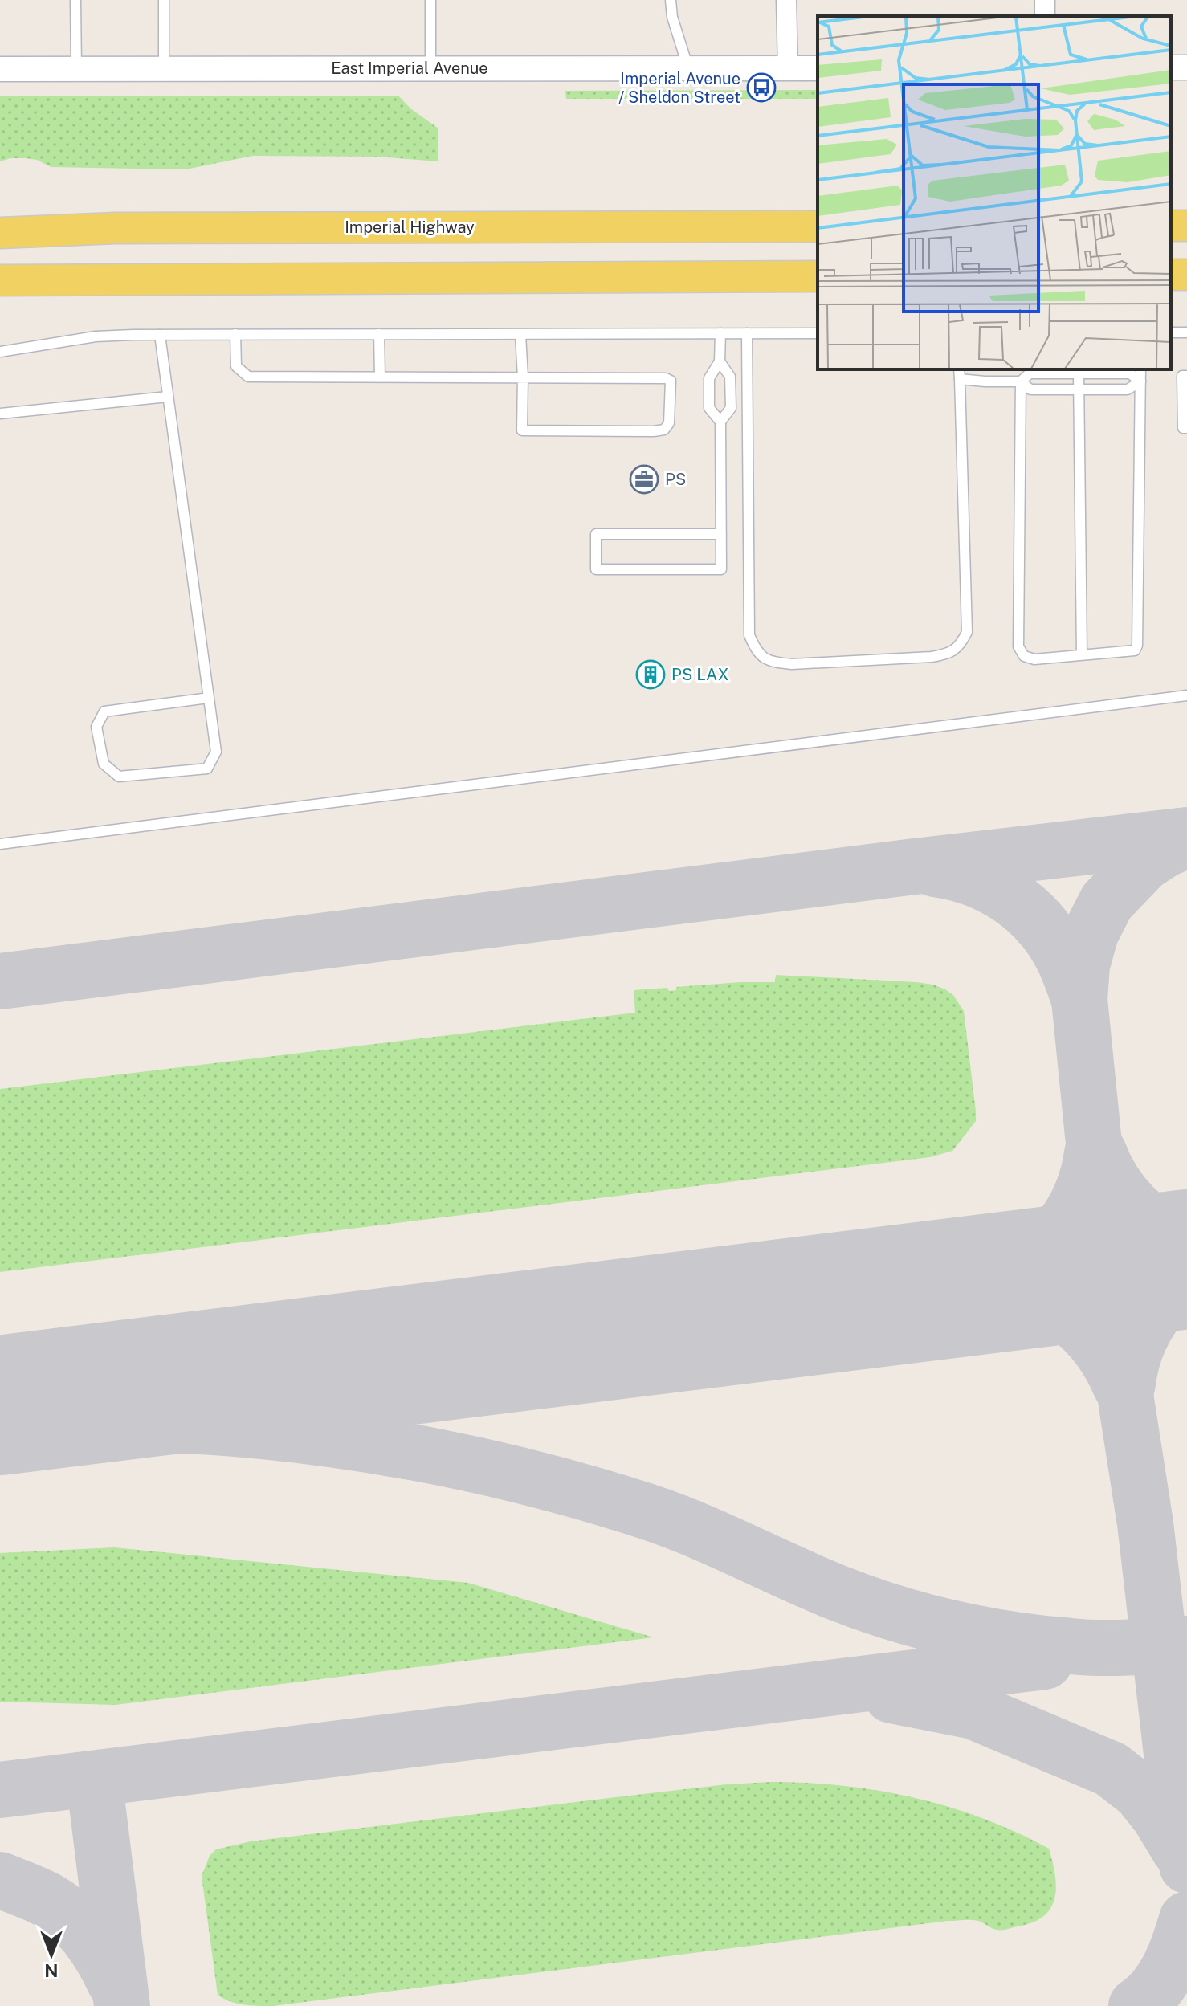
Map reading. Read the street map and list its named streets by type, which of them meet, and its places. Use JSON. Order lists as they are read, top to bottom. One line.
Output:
{"streets":{"main road":["Imperial Highway"],"street":["East Imperial Avenue"]},"places":{"bus stop":["Imperial Avenue / Sheldon Street"],"office":["PS"],"building":["PS LAX"]},"north":"bottom"}
